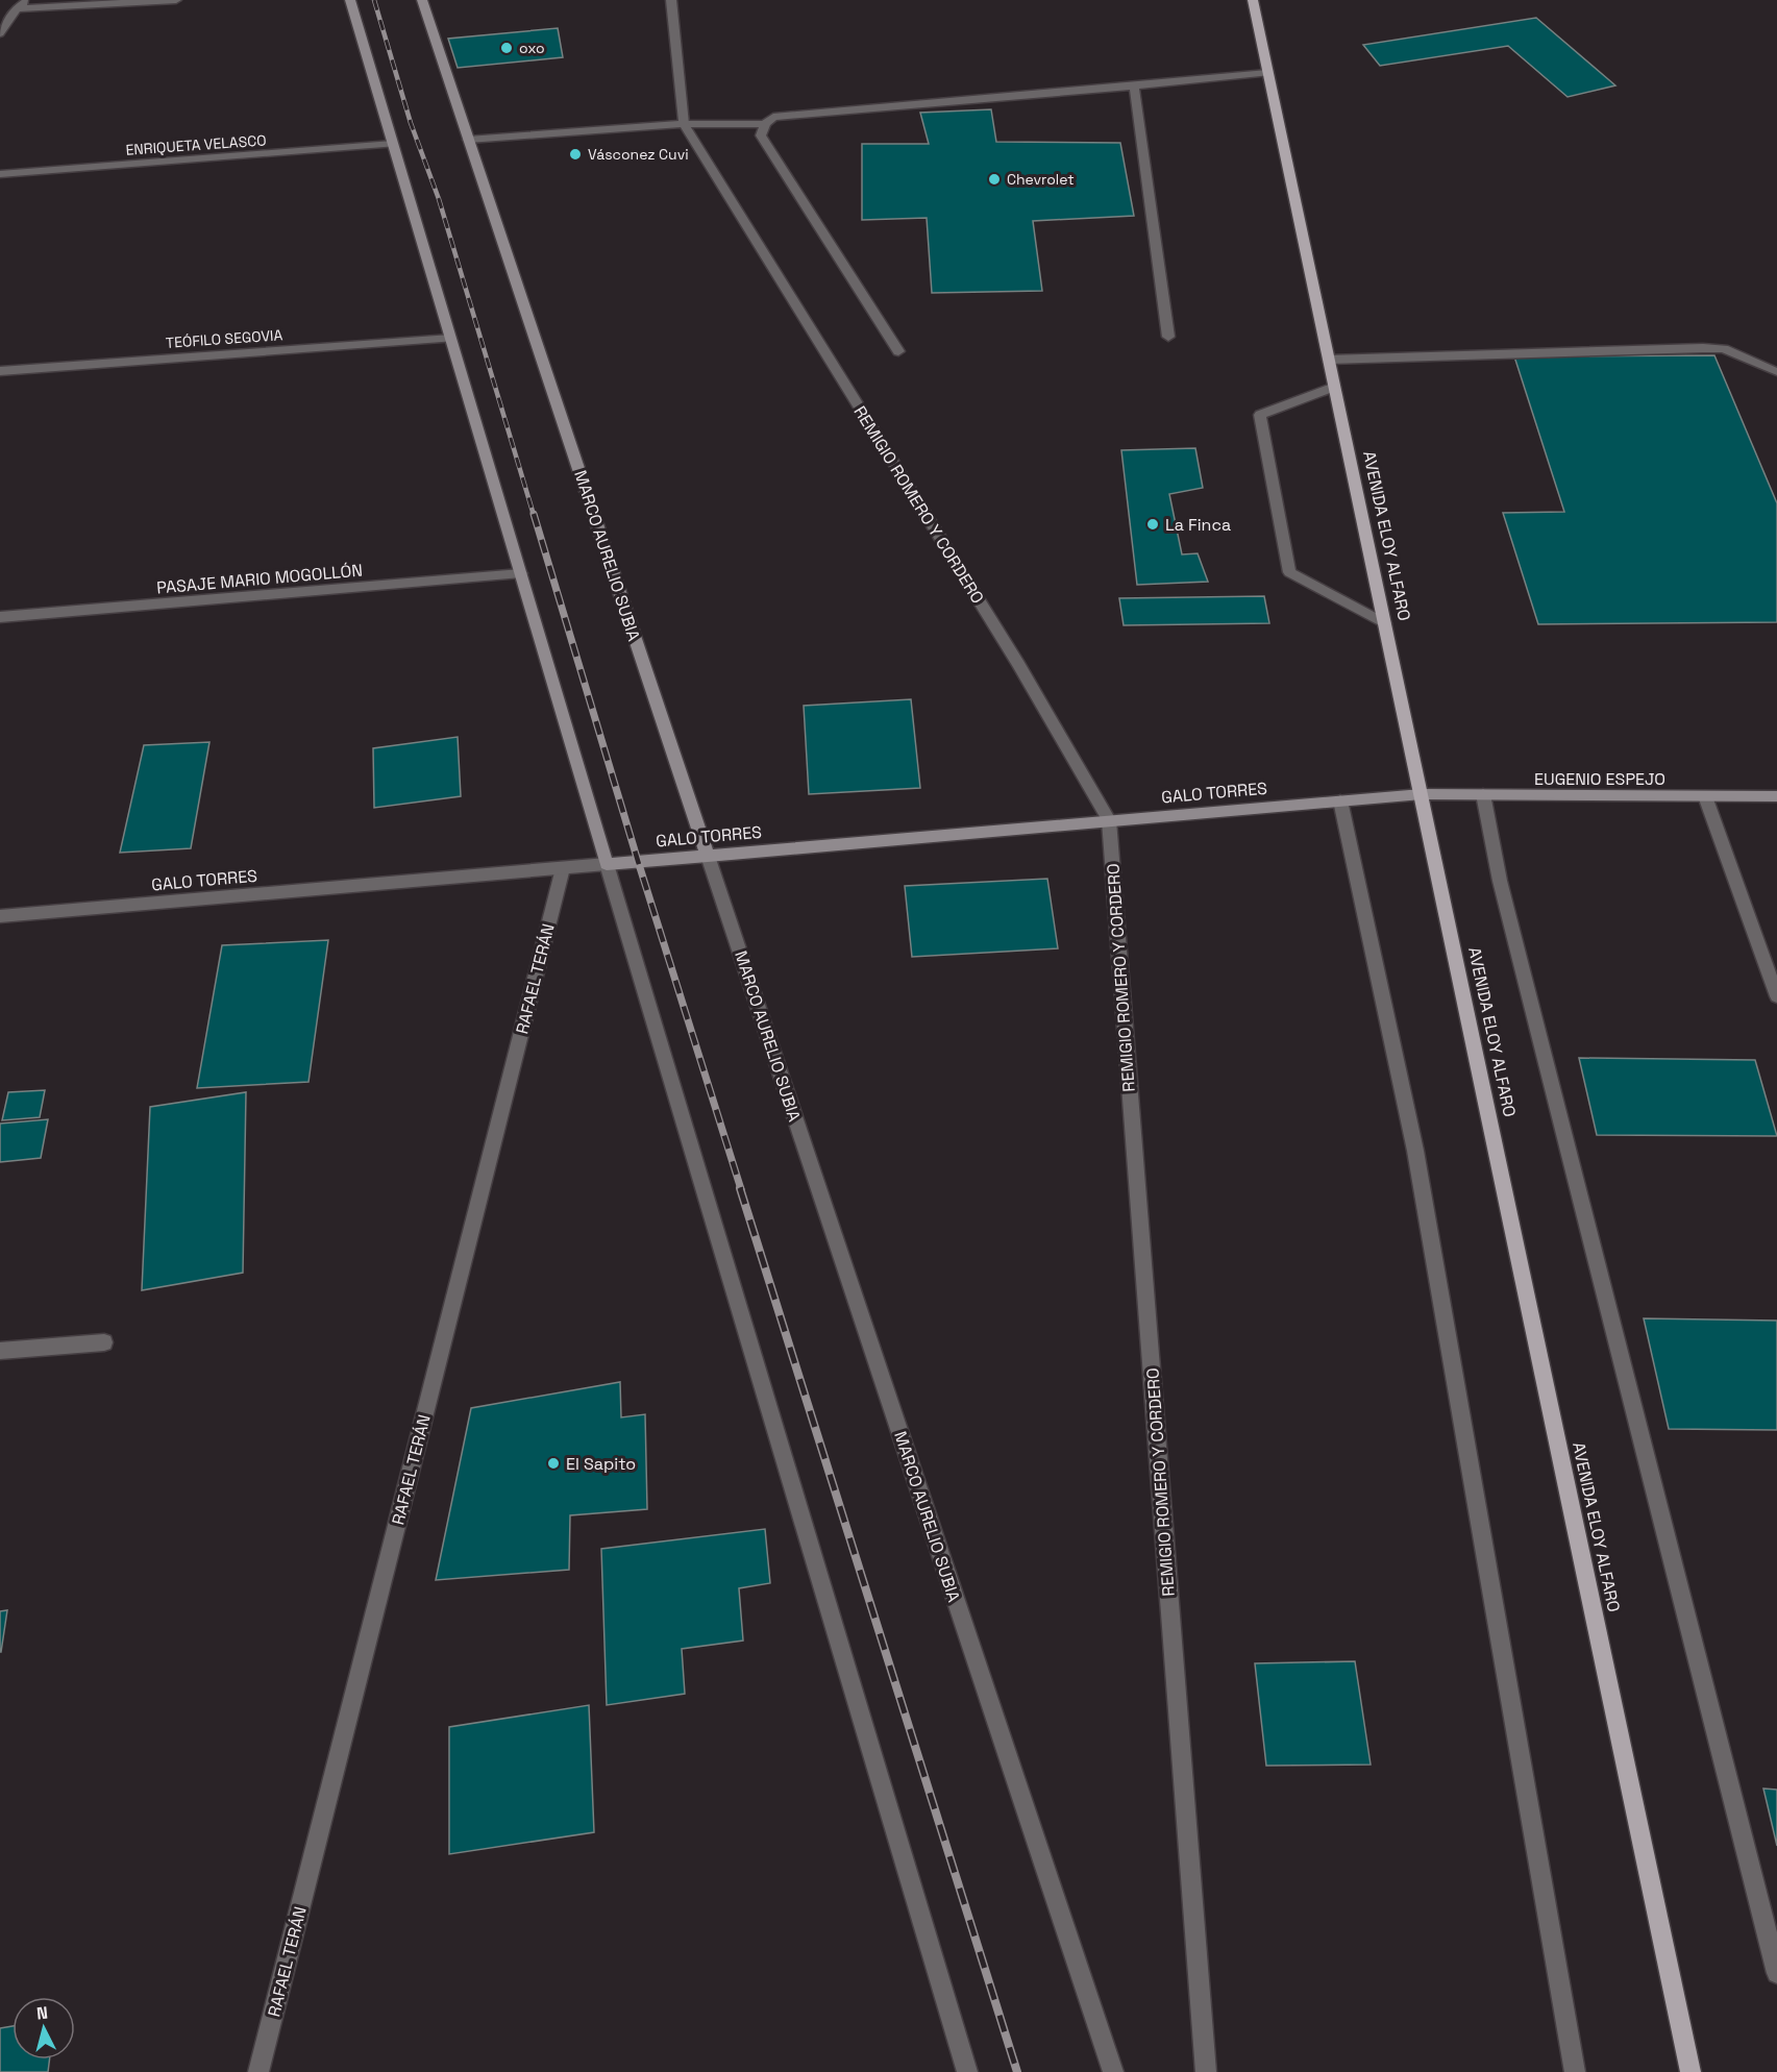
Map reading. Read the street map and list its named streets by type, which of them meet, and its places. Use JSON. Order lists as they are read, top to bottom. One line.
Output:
{"streets":{"main road":["AVENIDA ELOY ALFARO","MARCO AURELIO SUBIA","EUGENIO ESPEJO","GALO TORRES"],"street":["ENRIQUETA VELASCO","TEÓFILO SEGOVIA","REMIGIO ROMERO Y CORDERO","PASAJE MARIO MOGOLLÓN","RAFAEL TERÁN"]},"crossings":[["REMIGIO ROMERO Y CORDERO","GALO TORRES"],["AVENIDA ELOY ALFARO","EUGENIO ESPEJO"],["AVENIDA ELOY ALFARO","GALO TORRES"],["MARCO AURELIO SUBIA","GALO TORRES"],["EUGENIO ESPEJO","GALO TORRES"],["GALO TORRES","RAFAEL TERÁN"]],"places":["oxo","Vásconez Cuvi","Chevrolet","La Finca","El Sapito"],"north":"top"}
